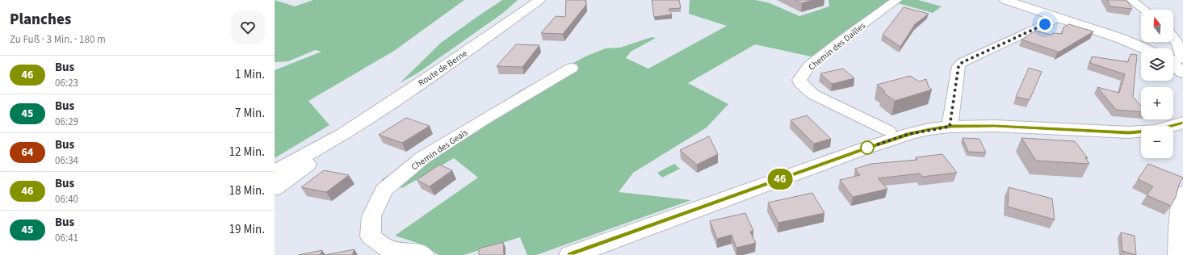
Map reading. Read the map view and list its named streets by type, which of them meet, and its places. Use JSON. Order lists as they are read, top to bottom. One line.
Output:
{"streets":{"street":["Chemin des Dailles","Route de Berne","Chemin des Geais"]},"lines":["bus line 46"],"north":"top","page":{"heading":["Planches","Zu Fuß · 3 Min. · 180 m"],"on_map":"46","map_buttons":["+","−"],"list":[{"mark":"46","name":"Bus","note":"06:23","value":"1 Min."},{"mark":"45","name":"Bus","note":"06:29","value":"7 Min."},{"mark":"64","name":"Bus","note":"06:34","value":"12 Min."},{"mark":"46","name":"Bus","note":"06:40","value":"18 Min."},{"mark":"45","name":"Bus","note":"06:41","value":"19 Min."}]}}
